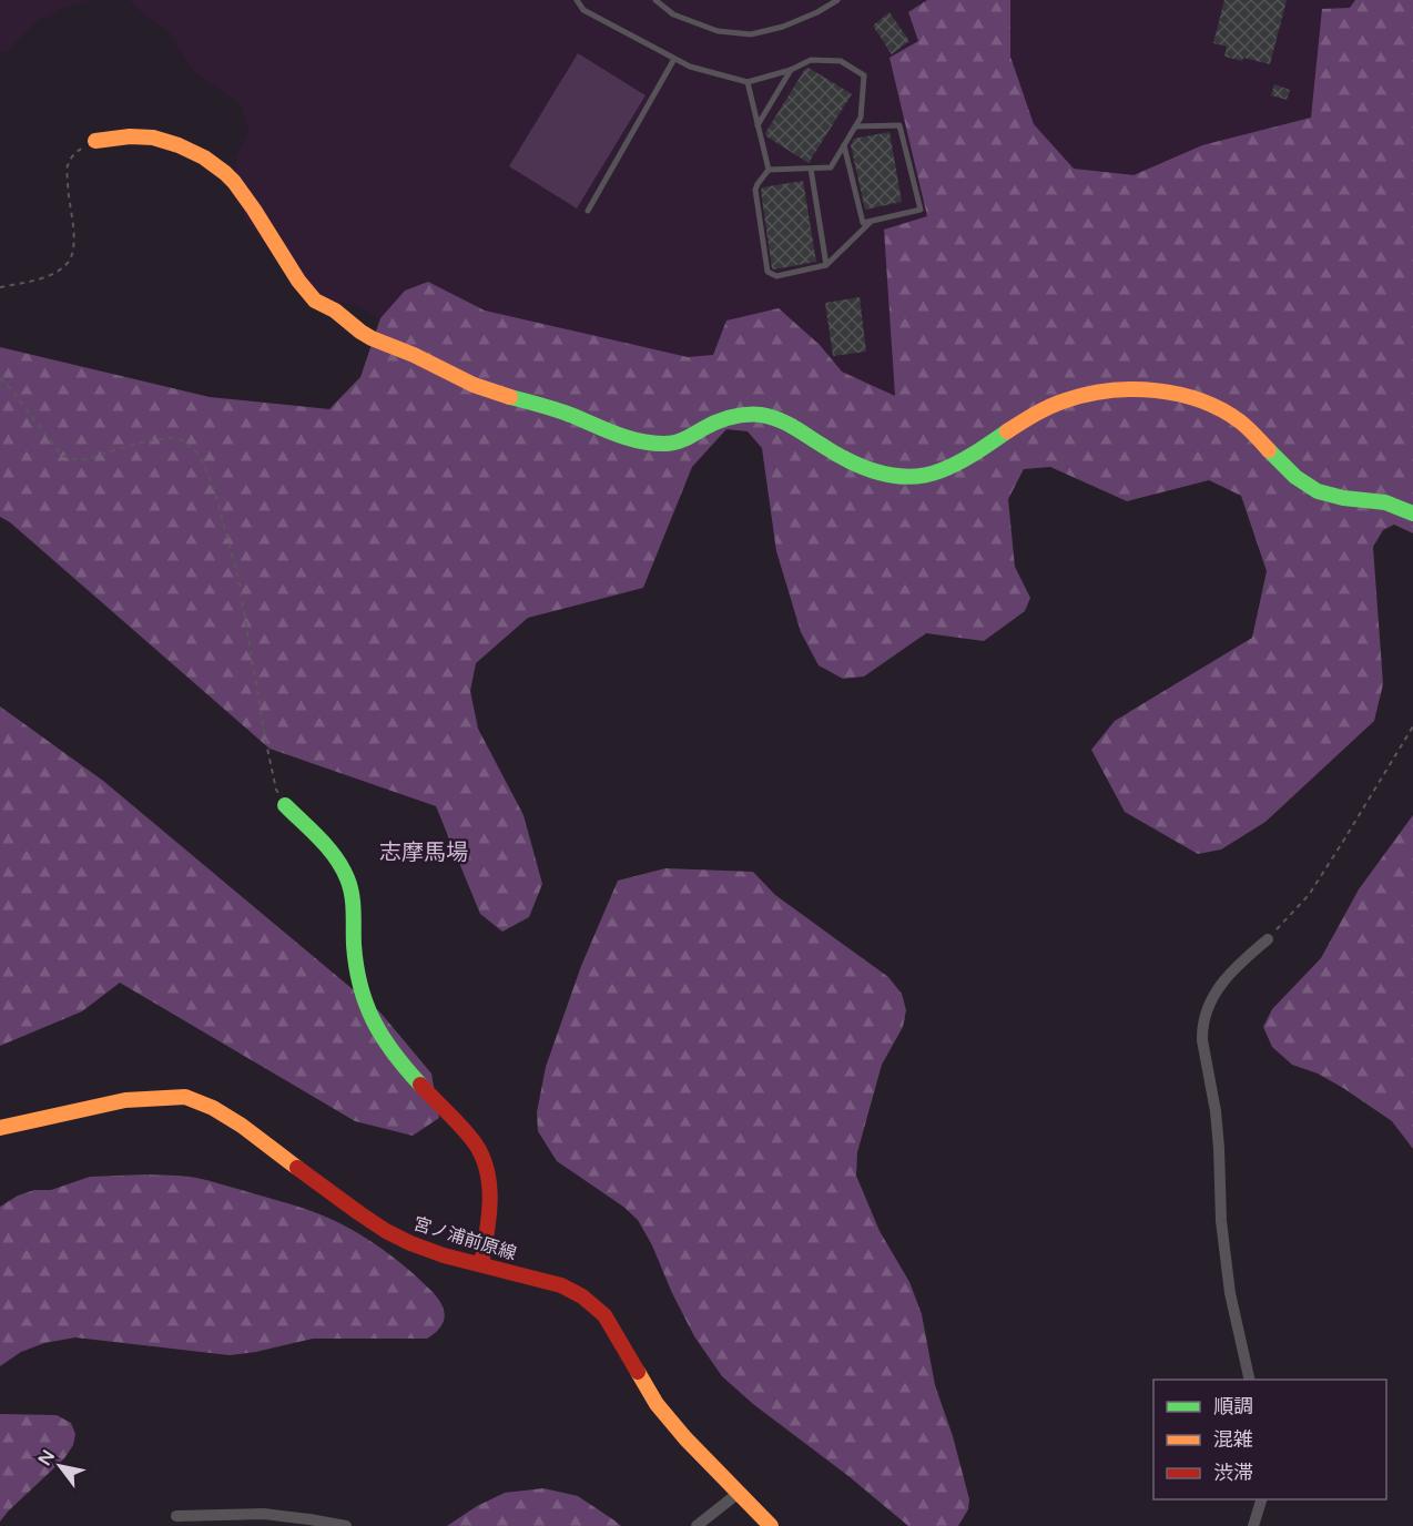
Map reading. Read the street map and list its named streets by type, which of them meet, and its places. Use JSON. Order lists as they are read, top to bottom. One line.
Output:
{"streets":{"street":["宮ノ浦前原線"]},"districts":["志摩馬場"],"legend":["順調","混雑","渋滞"],"north":"top left"}
